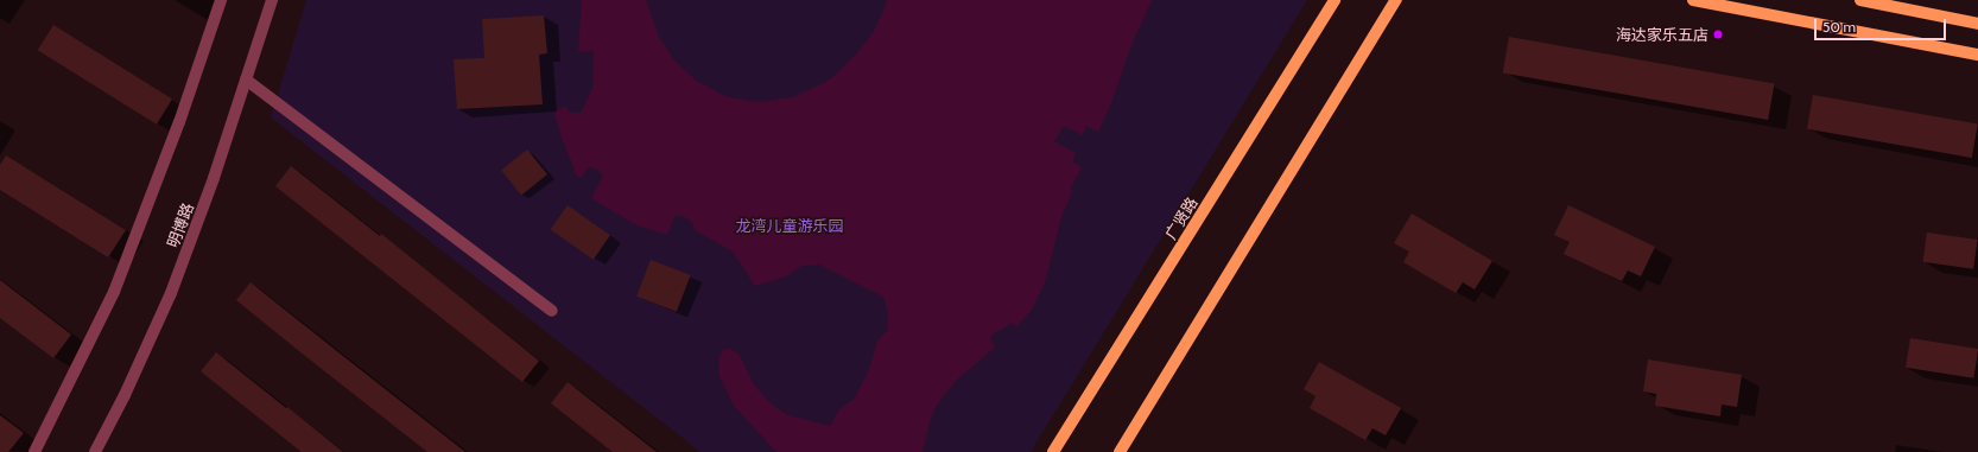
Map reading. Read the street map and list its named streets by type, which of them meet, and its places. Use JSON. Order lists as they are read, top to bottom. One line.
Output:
{"streets":{"main road":["广贤路"],"street":["明博路"]},"parks":["龙湾儿童游乐园"],"places":["海达家乐五店"],"scale_bar":"50 m"}
